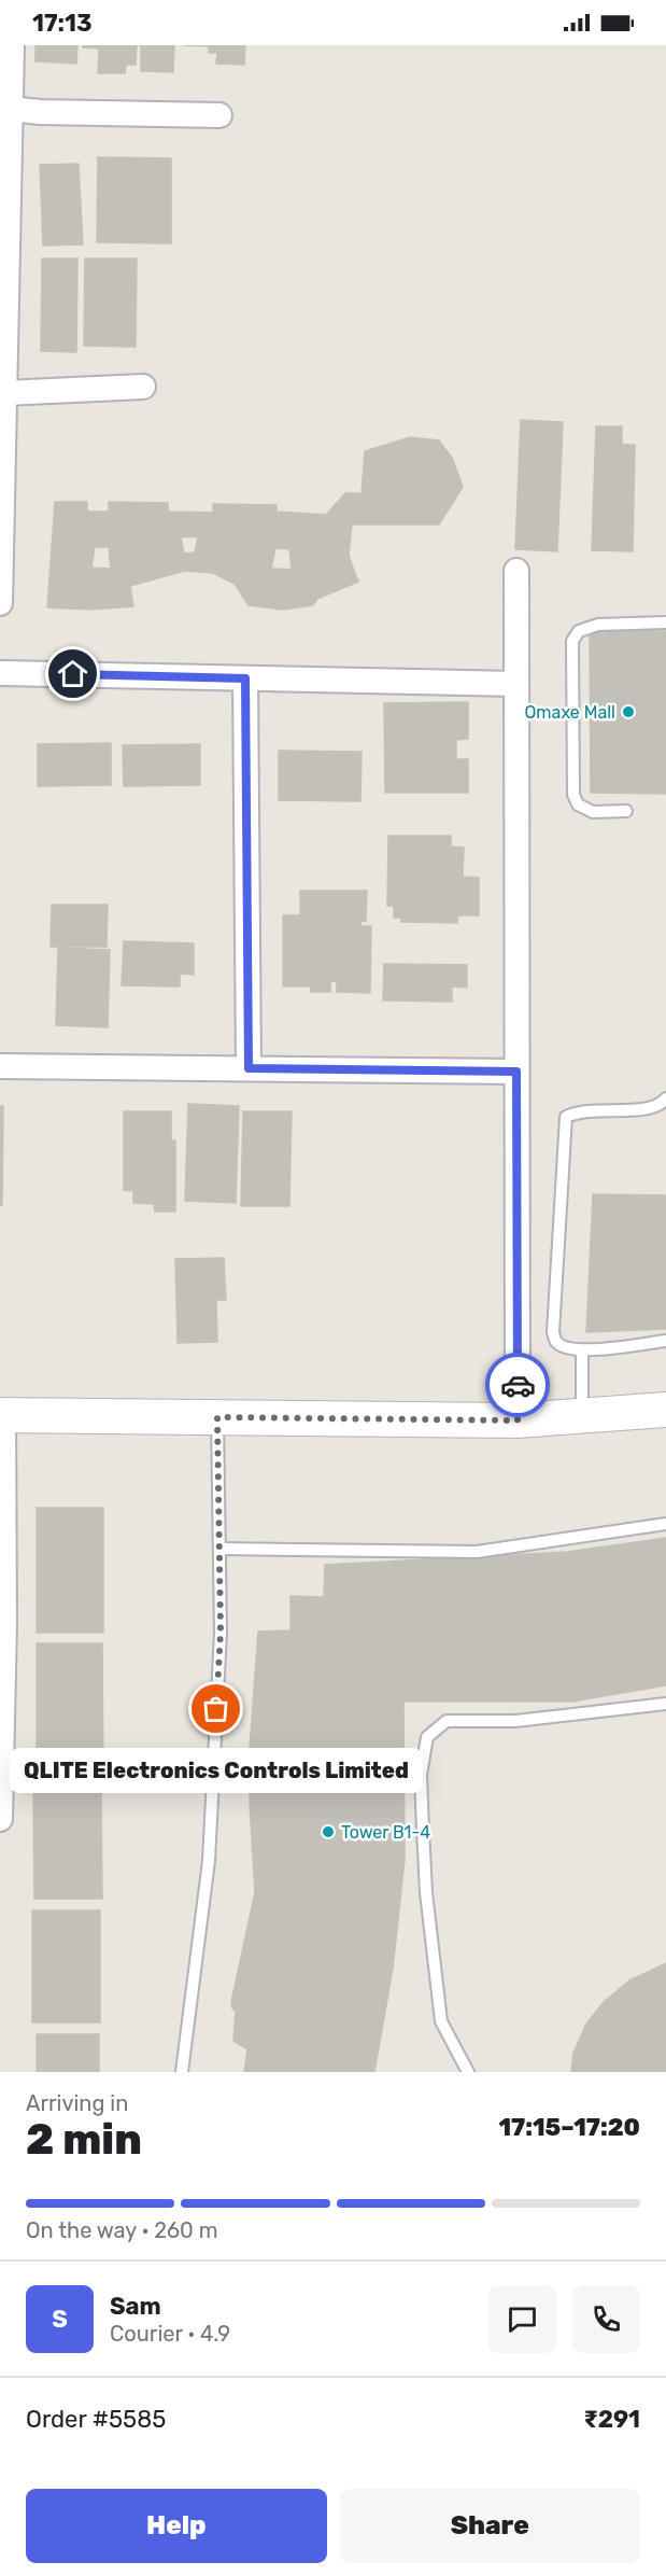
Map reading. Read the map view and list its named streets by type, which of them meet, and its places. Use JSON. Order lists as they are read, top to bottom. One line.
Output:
{"places":["Omaxe Mall","QLITE Electronics Controls Limited","Tower B1-4"],"page":{"status":"17:13","bubble":"QLITE Electronics Controls Limited","heading":["2 min","Arriving in","17:15–17:20"],"panel":["Sam","Courier · 4.9","Order #5585","₹291"],"bar":"On the way · 260 m","round":"S","buttons":["Help","Share"]}}
